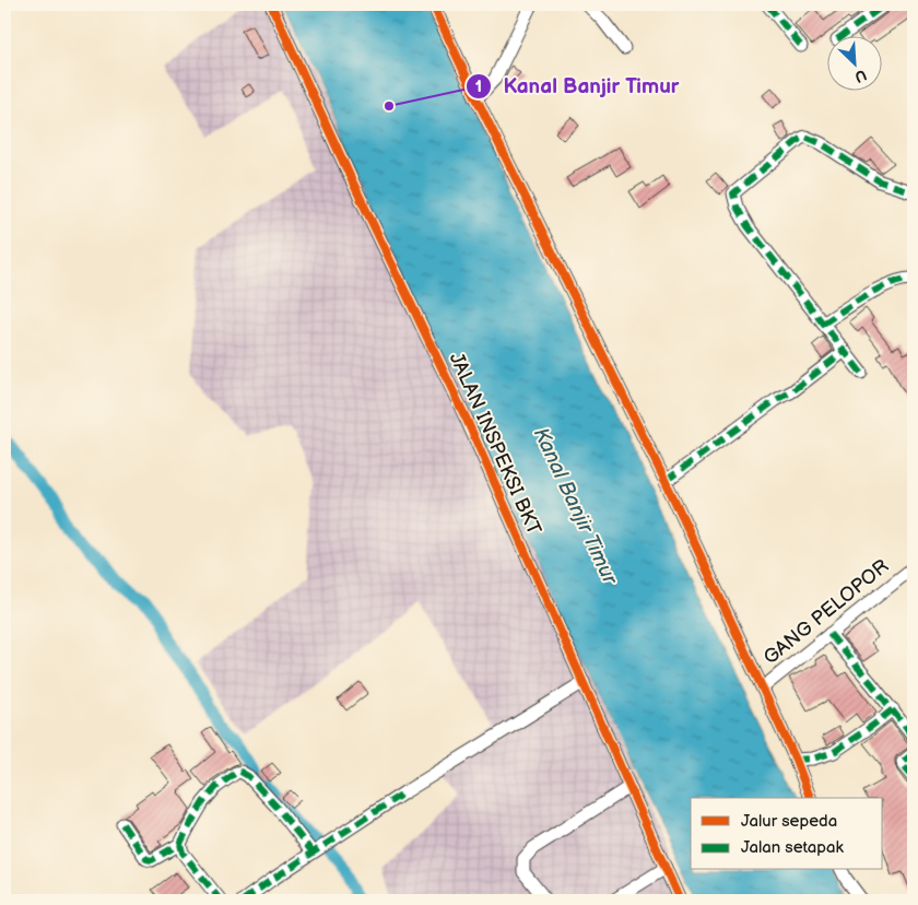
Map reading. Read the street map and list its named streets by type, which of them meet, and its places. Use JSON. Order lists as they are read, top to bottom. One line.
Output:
{"streets":{"street":["JALAN INSPEKSI BKT","GANG PELOPOR"]},"water":["Kanal Banjir Timur"],"places":["Kanal Banjir Timur"],"legend":["Jalur sepeda","Jalan setapak"],"north":"bottom right"}
